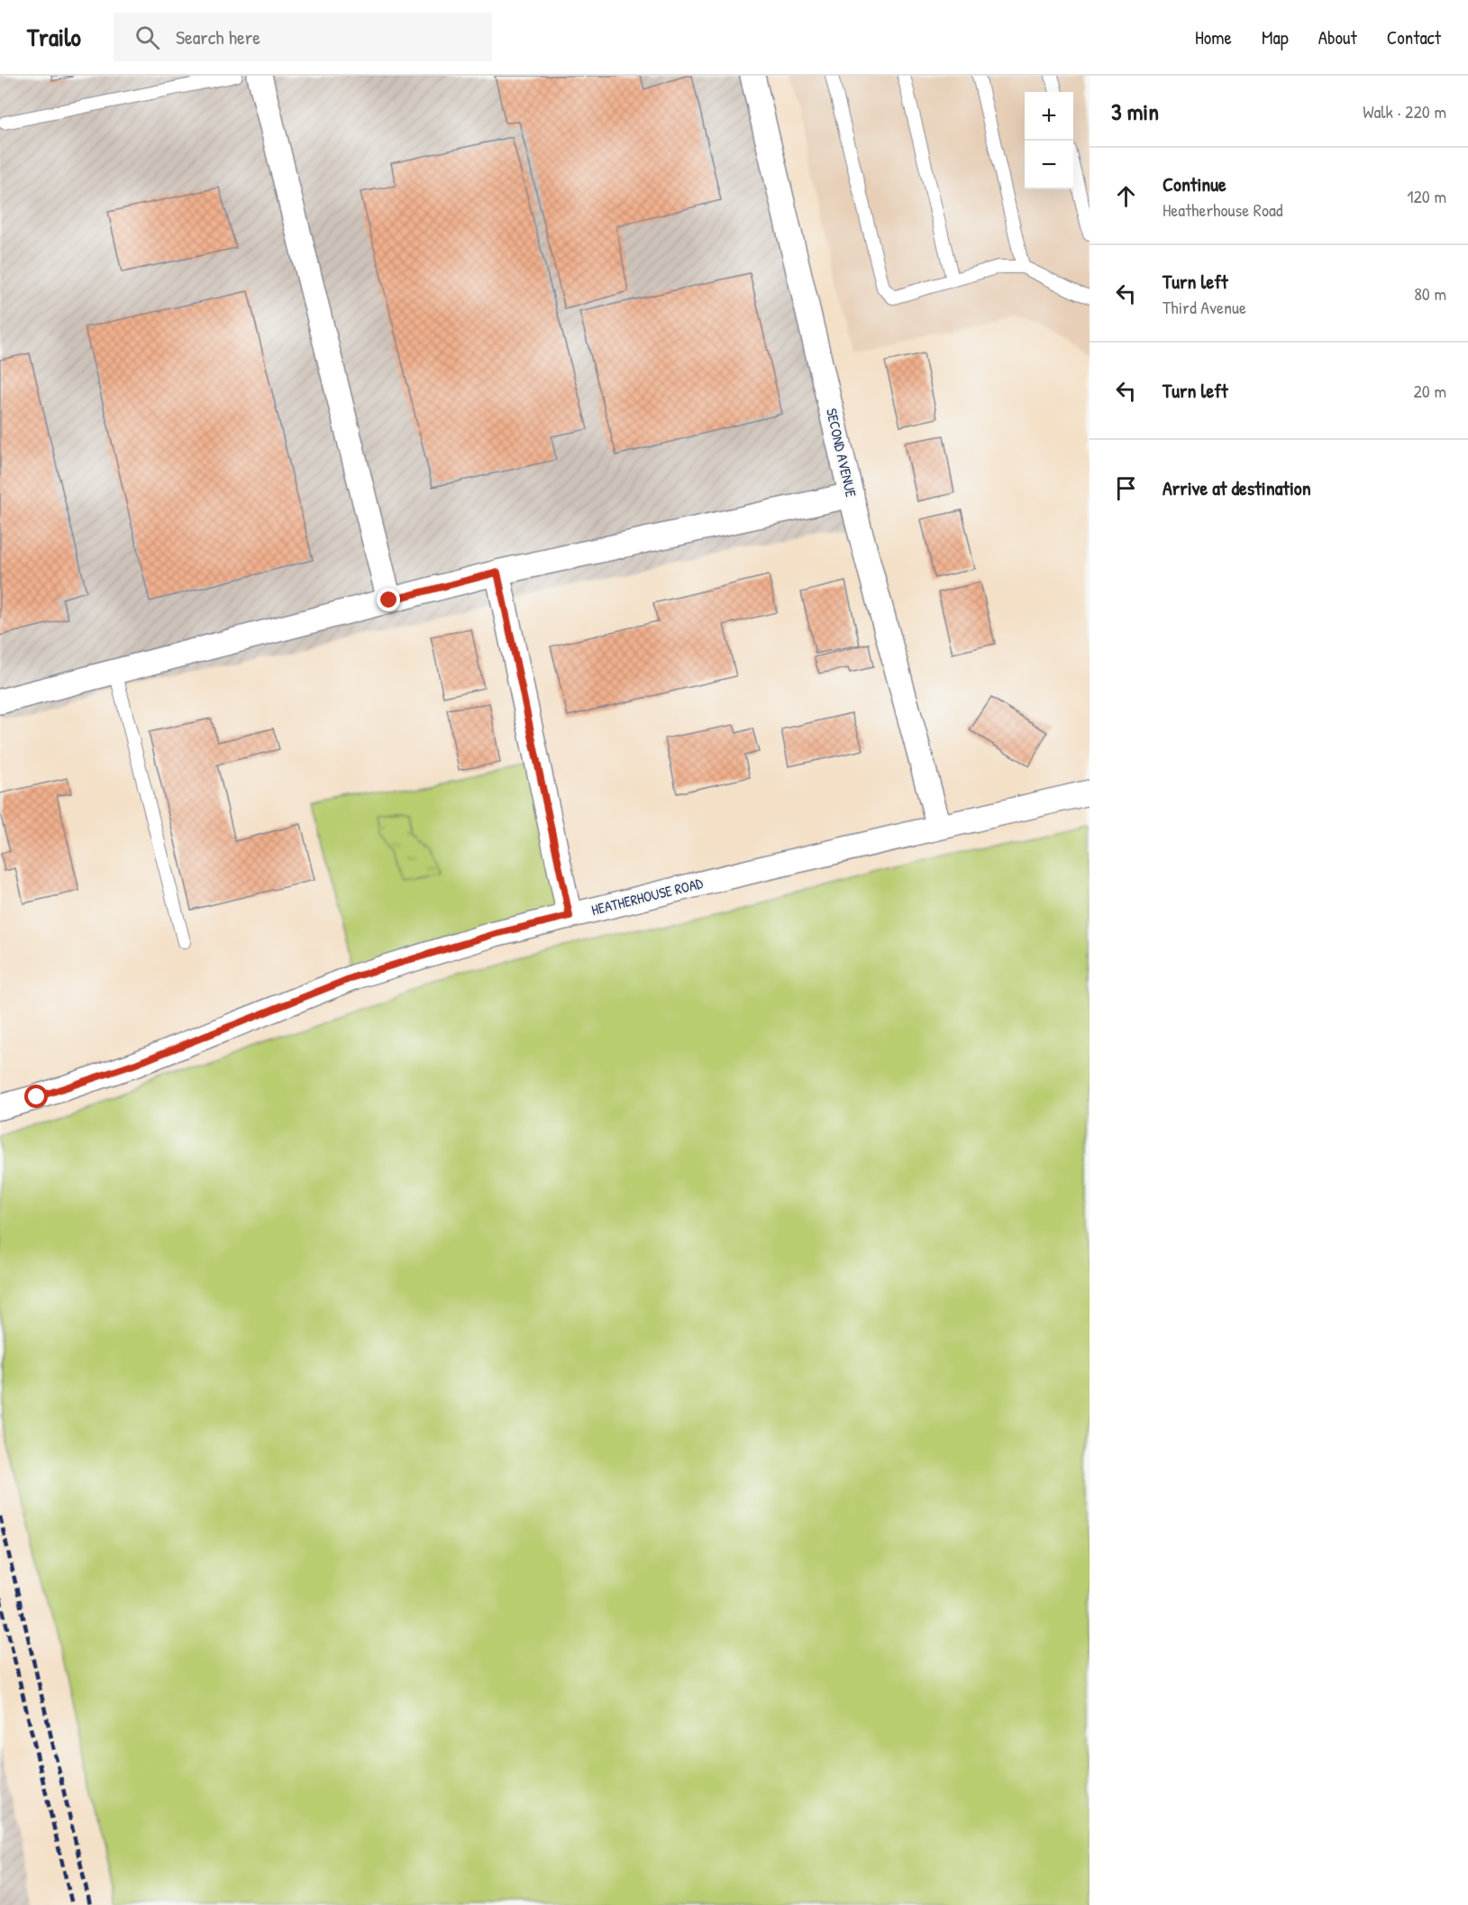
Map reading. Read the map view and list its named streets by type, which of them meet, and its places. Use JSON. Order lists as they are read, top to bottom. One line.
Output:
{"streets":{"street":["SECOND AVENUE","HEATHERHOUSE ROAD"]},"crossings":[["SECOND AVENUE","HEATHERHOUSE ROAD"]],"page":{"header":"Trailo","search":"Search here","nav":["Home","Map","About","Contact"],"heading":["3 min","Walk · 220 m"],"map_buttons":["+","−"],"list":[["Continue","Heatherhouse Road","120 m"],["Turn left","Third Avenue","80 m"],["Turn left","20 m"],"Arrive at destination"]}}
